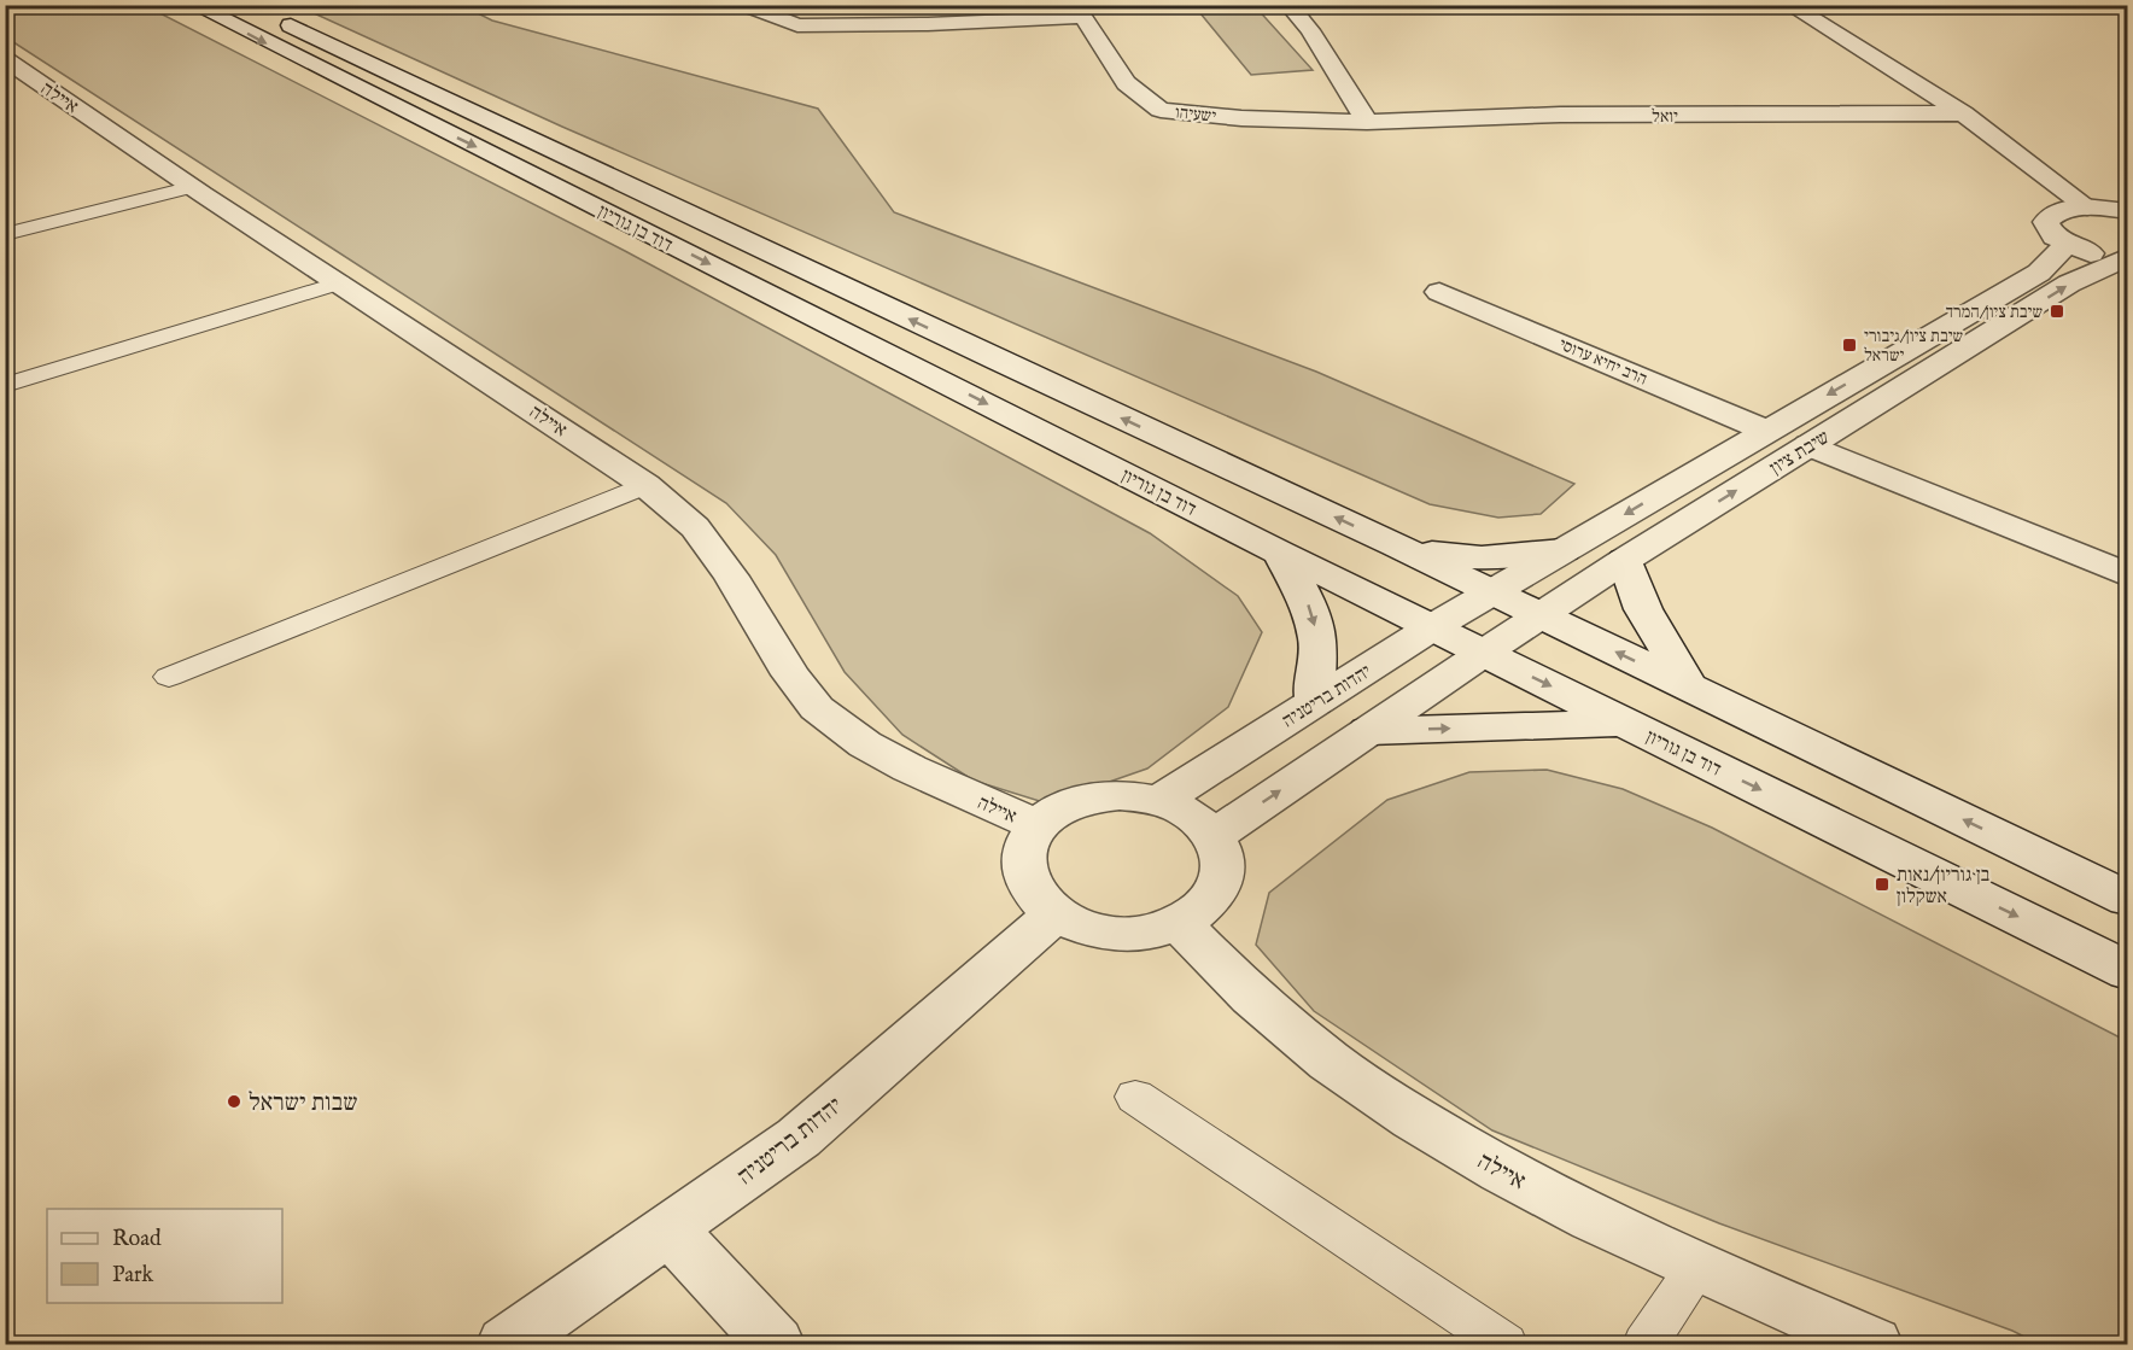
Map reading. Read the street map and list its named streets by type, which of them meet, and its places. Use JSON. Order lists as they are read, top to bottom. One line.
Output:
{"streets":{"street":["איילה","ישעיהו","יואל","דוד בן גוריון","הרב יחיא ערוסי","שיבת ציון","יהדות בריטניה"]},"crossings":[["איילה","יהדות בריטניה"],["ישעיהו","יואל"],["דוד בן גוריון","שיבת ציון"],["דוד בן גוריון","יהדות בריטניה"],["הרב יחיא ערוסי","שיבת ציון"],["שיבת ציון","יהדות בריטניה"]],"places":{"transit":["שיבת ציון/המרד","שיבת ציון/גיבורי ישראל","בן גוריון/נאות אשקלון"],"other":["שבות ישראל"]},"legend":["Road","Park"]}
